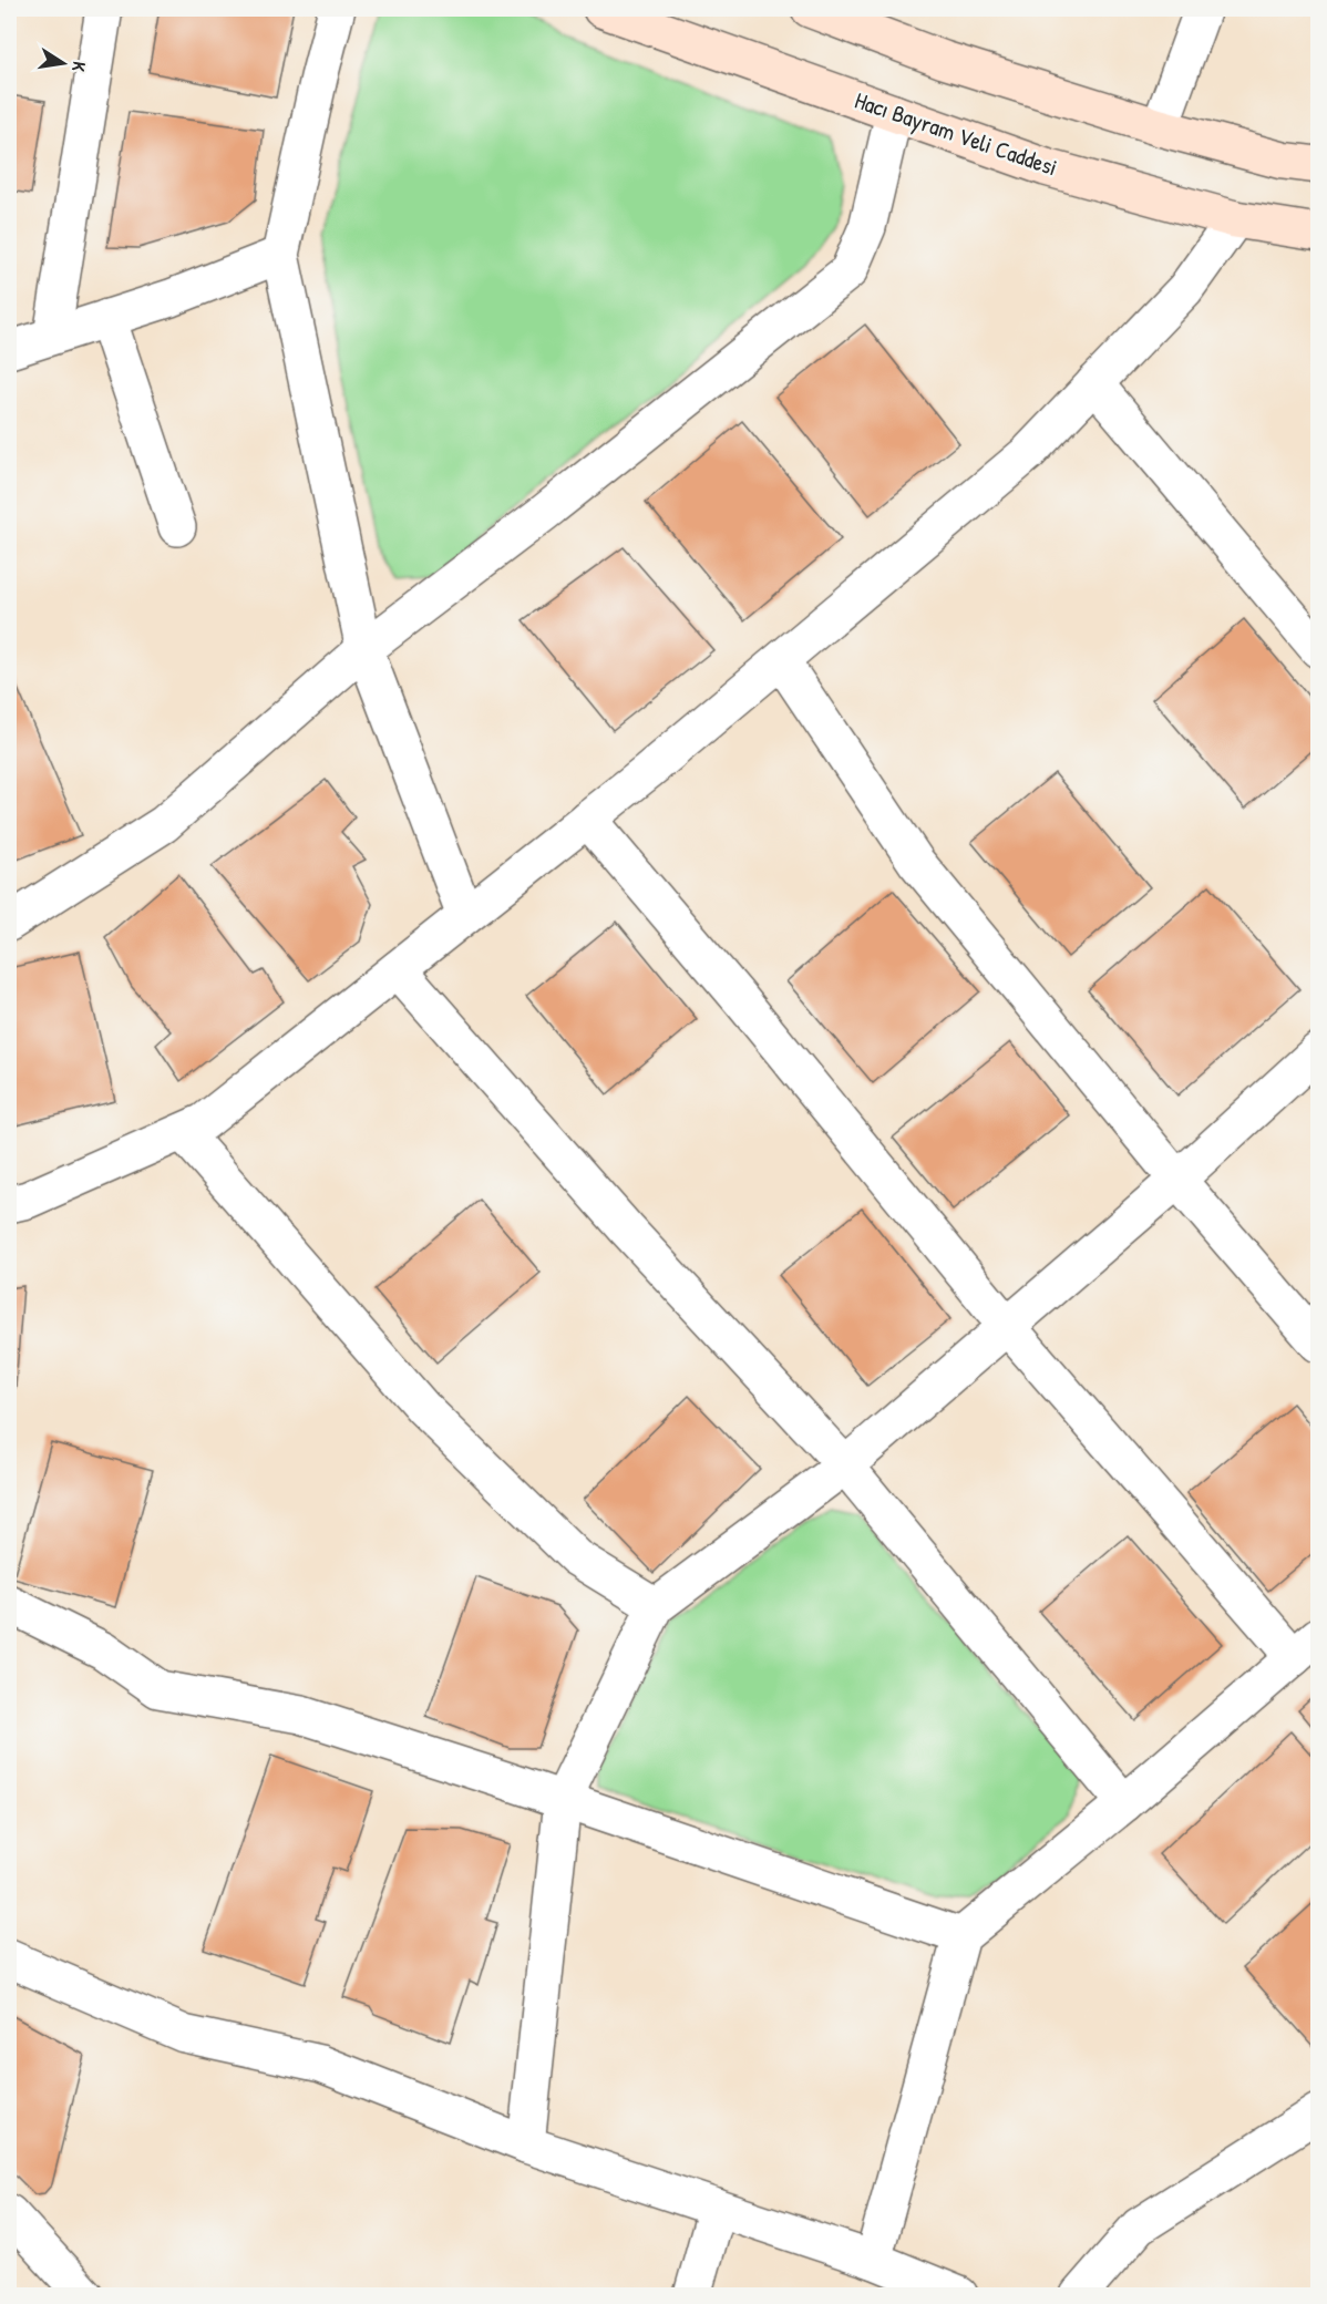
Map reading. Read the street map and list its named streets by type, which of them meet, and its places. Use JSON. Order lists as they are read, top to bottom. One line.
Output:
{"streets":{"main road":["Hacı Bayram Veli Caddesi"]},"north":"right"}
